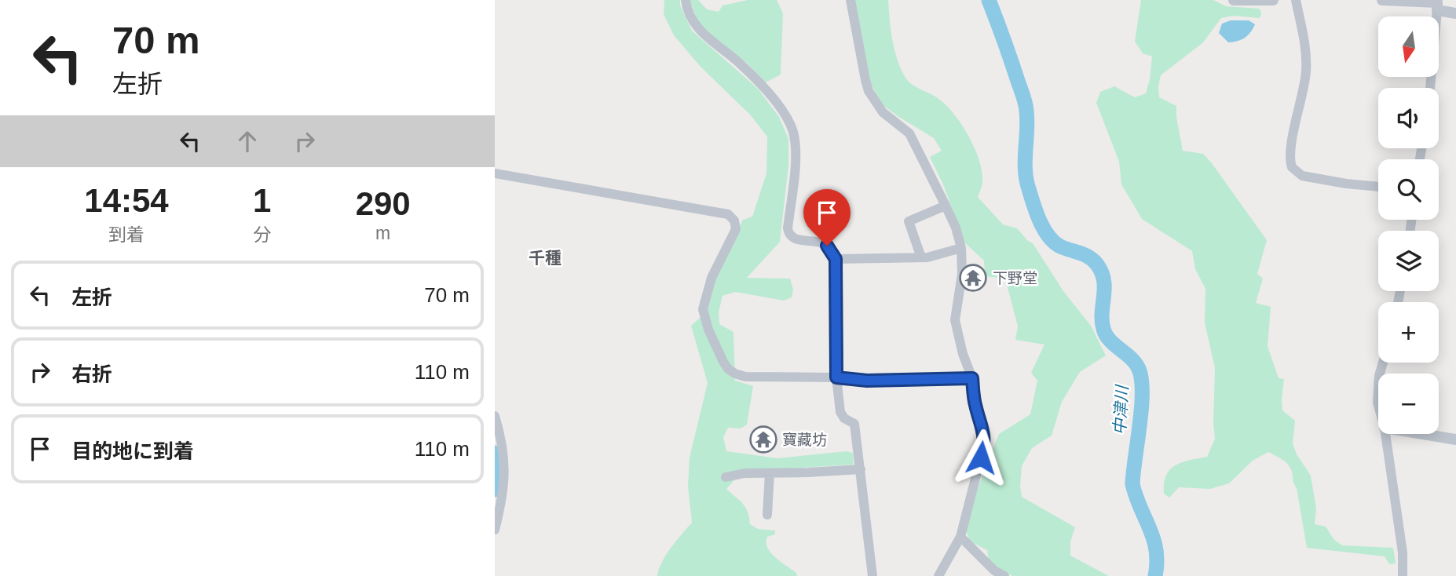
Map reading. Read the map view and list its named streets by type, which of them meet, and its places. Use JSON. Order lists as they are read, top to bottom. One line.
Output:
{"districts":["千種"],"water":["中津川"],"places":{"temple":["下野堂","寶藏坊"]},"north":"bottom","page":{"turn":["70 m","左折"],"map_buttons":["+","−"],"eta":["14:54","到着","1","分","290","m"],"list":[{"name":"左折","value":"70 m"},{"name":"右折","value":"110 m"},{"name":"目的地に到着","value":"110 m"}]}}
